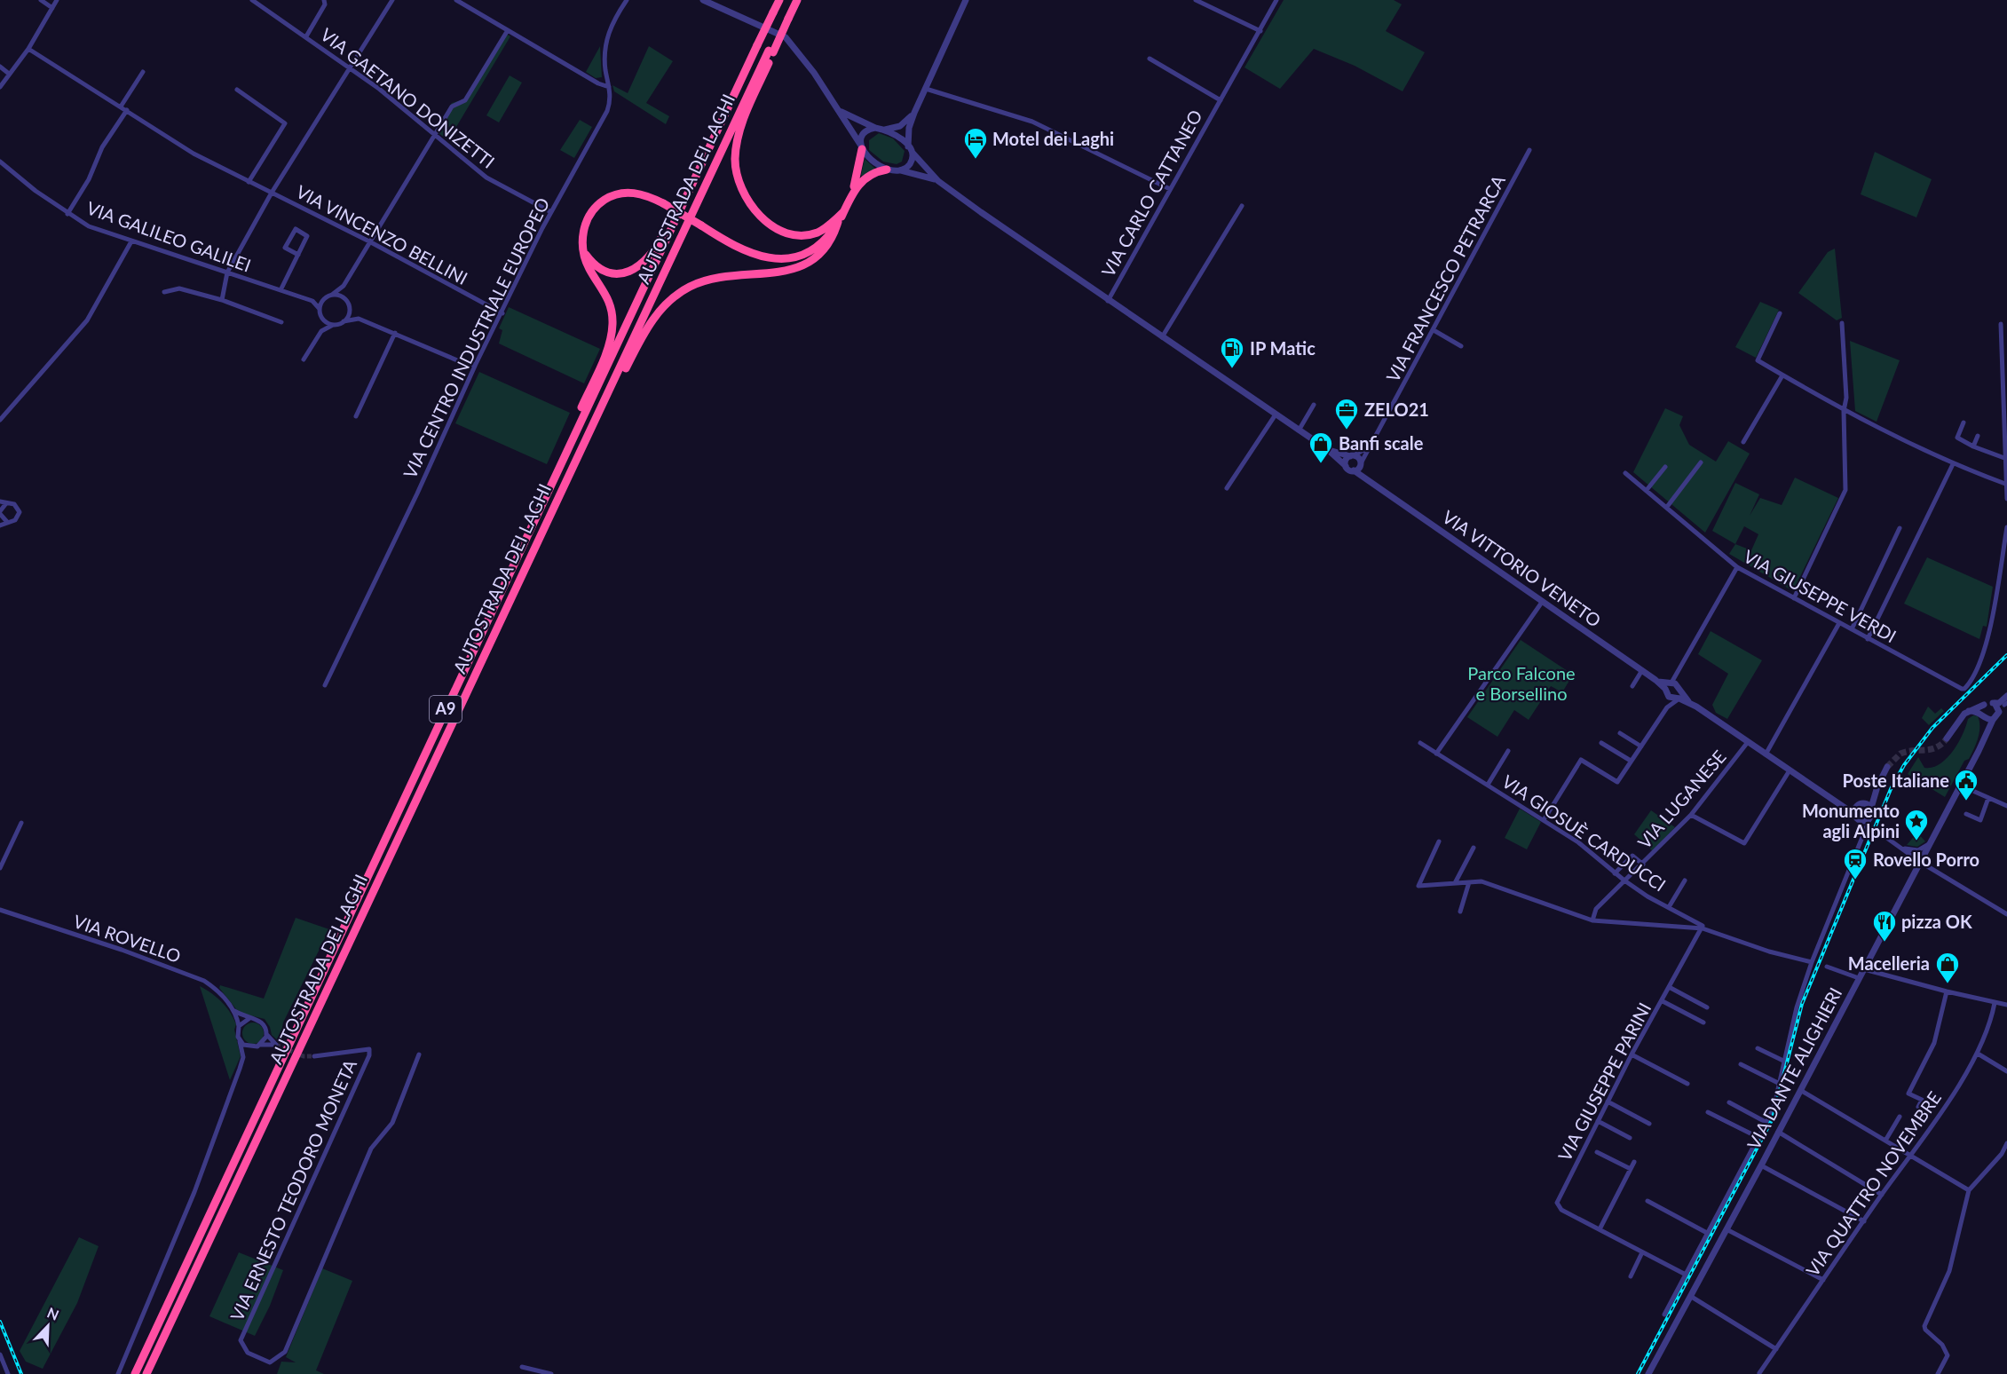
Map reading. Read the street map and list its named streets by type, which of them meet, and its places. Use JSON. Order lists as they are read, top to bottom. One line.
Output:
{"streets":{"highway":["AUTOSTRADA DEI LAGHI","A9"],"street":["VIA GAETANO DONIZETTI","VIA CARLO CATTANEO","VIA VINCENZO BELLINI","VIA GALILEO GALILEI","VIA FRANCESCO PETRARCA","VIA CENTRO INDUSTRIALE EUROPEO","VIA VITTORIO VENETO","VIA GIUSEPPE VERDI","VIA LUGANESE","VIA GIOSUÈ CARDUCCI","VIA ROVELLO","VIA DANTE ALIGHIERI","VIA GIUSEPPE PARINI","VIA QUATTRO NOVEMBRE","VIA ERNESTO TEODORO MONETA"]},"crossings":[["VIA GAETANO DONIZETTI","VIA GALILEO GALILEI"],["VIA GAETANO DONIZETTI","VIA CENTRO INDUSTRIALE EUROPEO"],["VIA VINCENZO BELLINI","VIA GALILEO GALILEI"],["VIA VINCENZO BELLINI","VIA CENTRO INDUSTRIALE EUROPEO"],["VIA FRANCESCO PETRARCA","VIA VITTORIO VENETO"],["VIA LUGANESE","VIA GIOSUÈ CARDUCCI"],["VIA GIOSUÈ CARDUCCI","VIA GIUSEPPE PARINI"]],"parks":["Parco Falcone e Borsellino"],"places":{"hotel":["Motel dei Laghi"],"fuel station":["IP Matic"],"office":["ZELO21"],"shop":["Banfi scale","Macelleria"],"public building":["Poste Italiane"],"place":["Monumento agli Alpini"],"station":["Rovello Porro"],"restaurant":["pizza OK"]},"north":"top right"}
